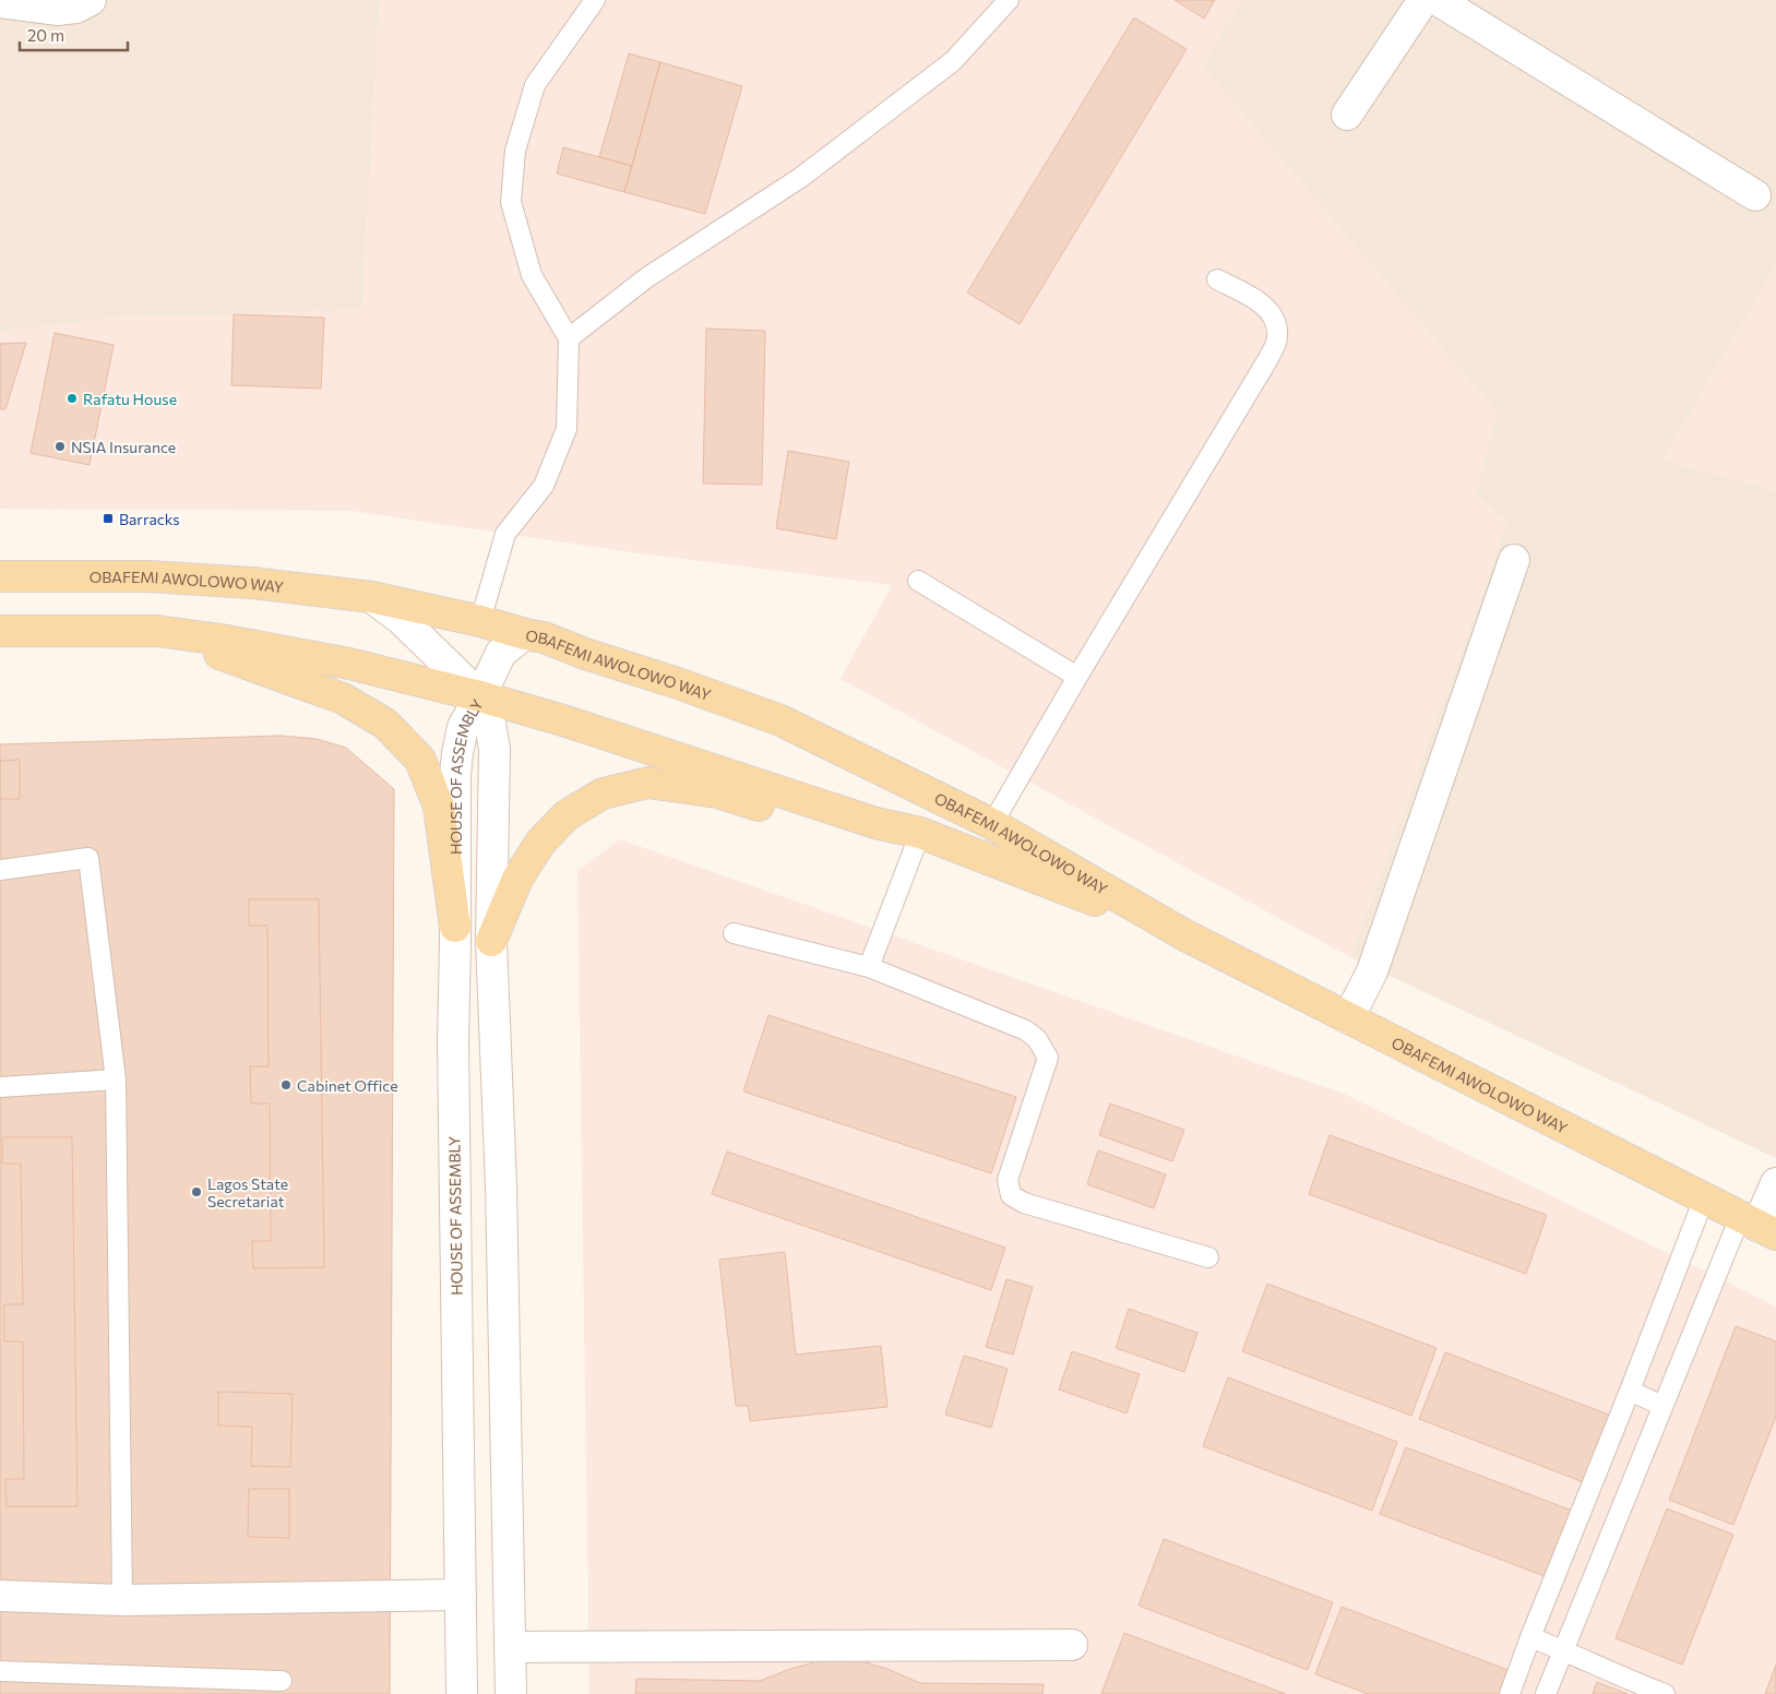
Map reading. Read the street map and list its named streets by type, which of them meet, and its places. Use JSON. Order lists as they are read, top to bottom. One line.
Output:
{"streets":{"main road":["OBAFEMI AWOLOWO WAY"],"street":["HOUSE OF ASSEMBLY"]},"crossings":[["OBAFEMI AWOLOWO WAY","HOUSE OF ASSEMBLY"]],"places":{"other":["Rafatu House","NSIA Insurance","Cabinet Office","Lagos State Secretariat"],"transit":["Barracks"]},"scale_bar":"20 m"}
